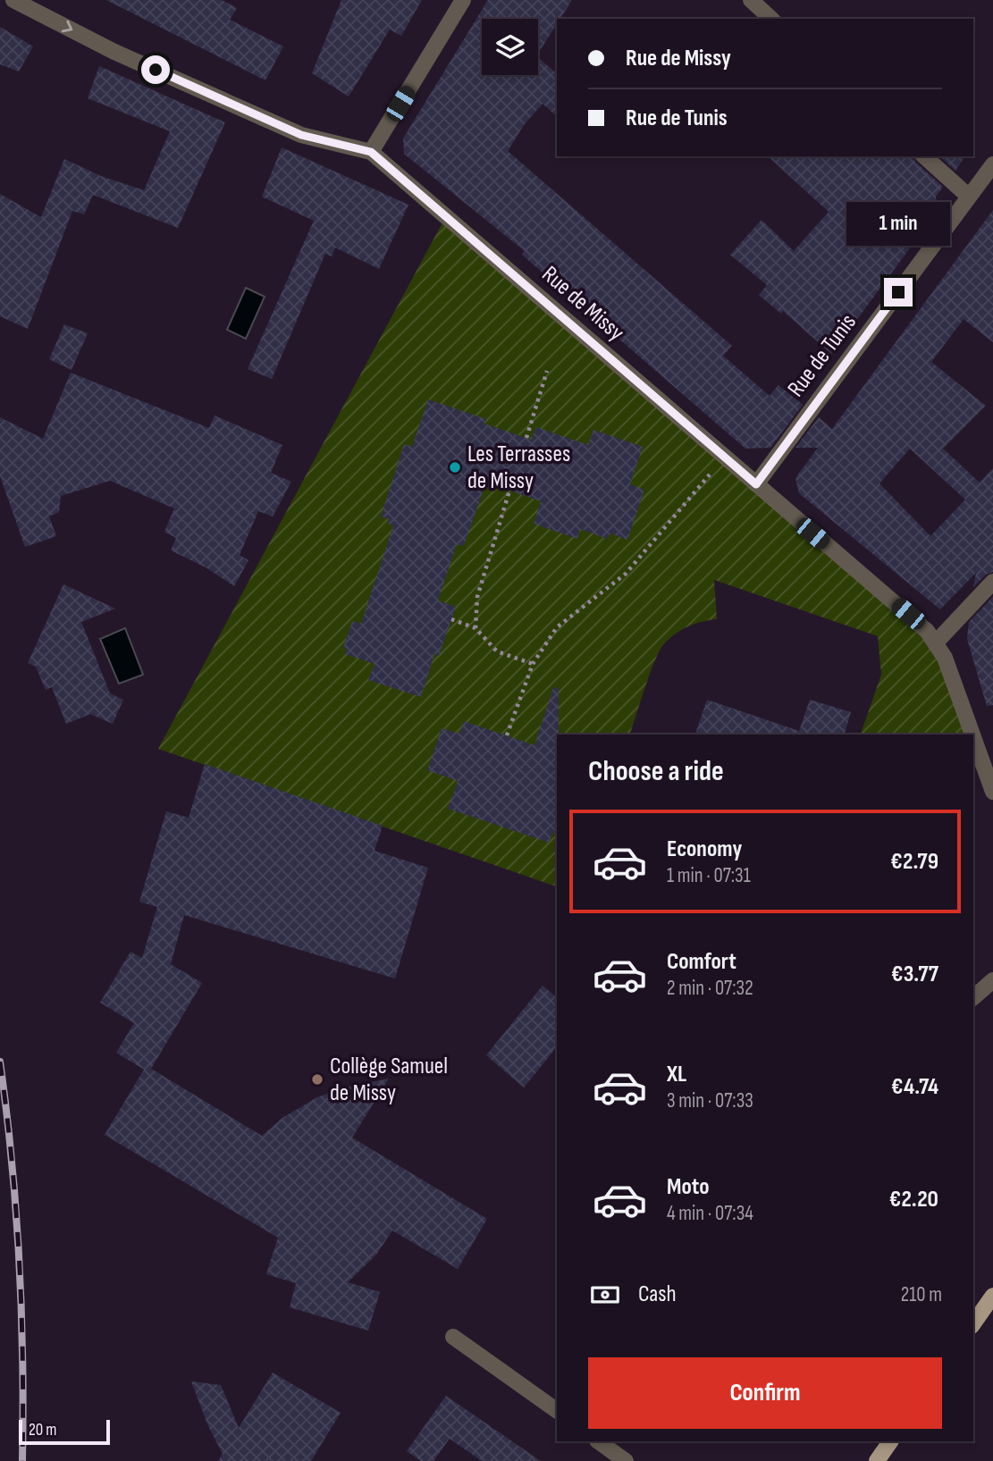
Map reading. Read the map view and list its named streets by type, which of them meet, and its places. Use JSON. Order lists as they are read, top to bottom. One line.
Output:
{"streets":{"street":["Rue de Missy","Rue de Tunis"]},"crossings":[["Rue de Missy","Rue de Tunis"]],"places":["Les Terrasses de Missy","Collège Samuel de Missy"],"scale_bar":"20 m","page":{"banner":["Rue de Missy","Rue de Tunis"],"bubble":"1 min","heading":"Choose a ride","list":[{"name":"Economy","note":"1 min · 07:31","value":"€2.79"},{"name":"Comfort","note":"2 min · 07:32","value":"€3.77"},{"name":"XL","note":"3 min · 07:33","value":"€4.74"},{"name":"Moto","note":"4 min · 07:34","value":"€2.20"}],"pay":["Cash","210 m"],"buttons":"Confirm","scale":"20 m"}}
